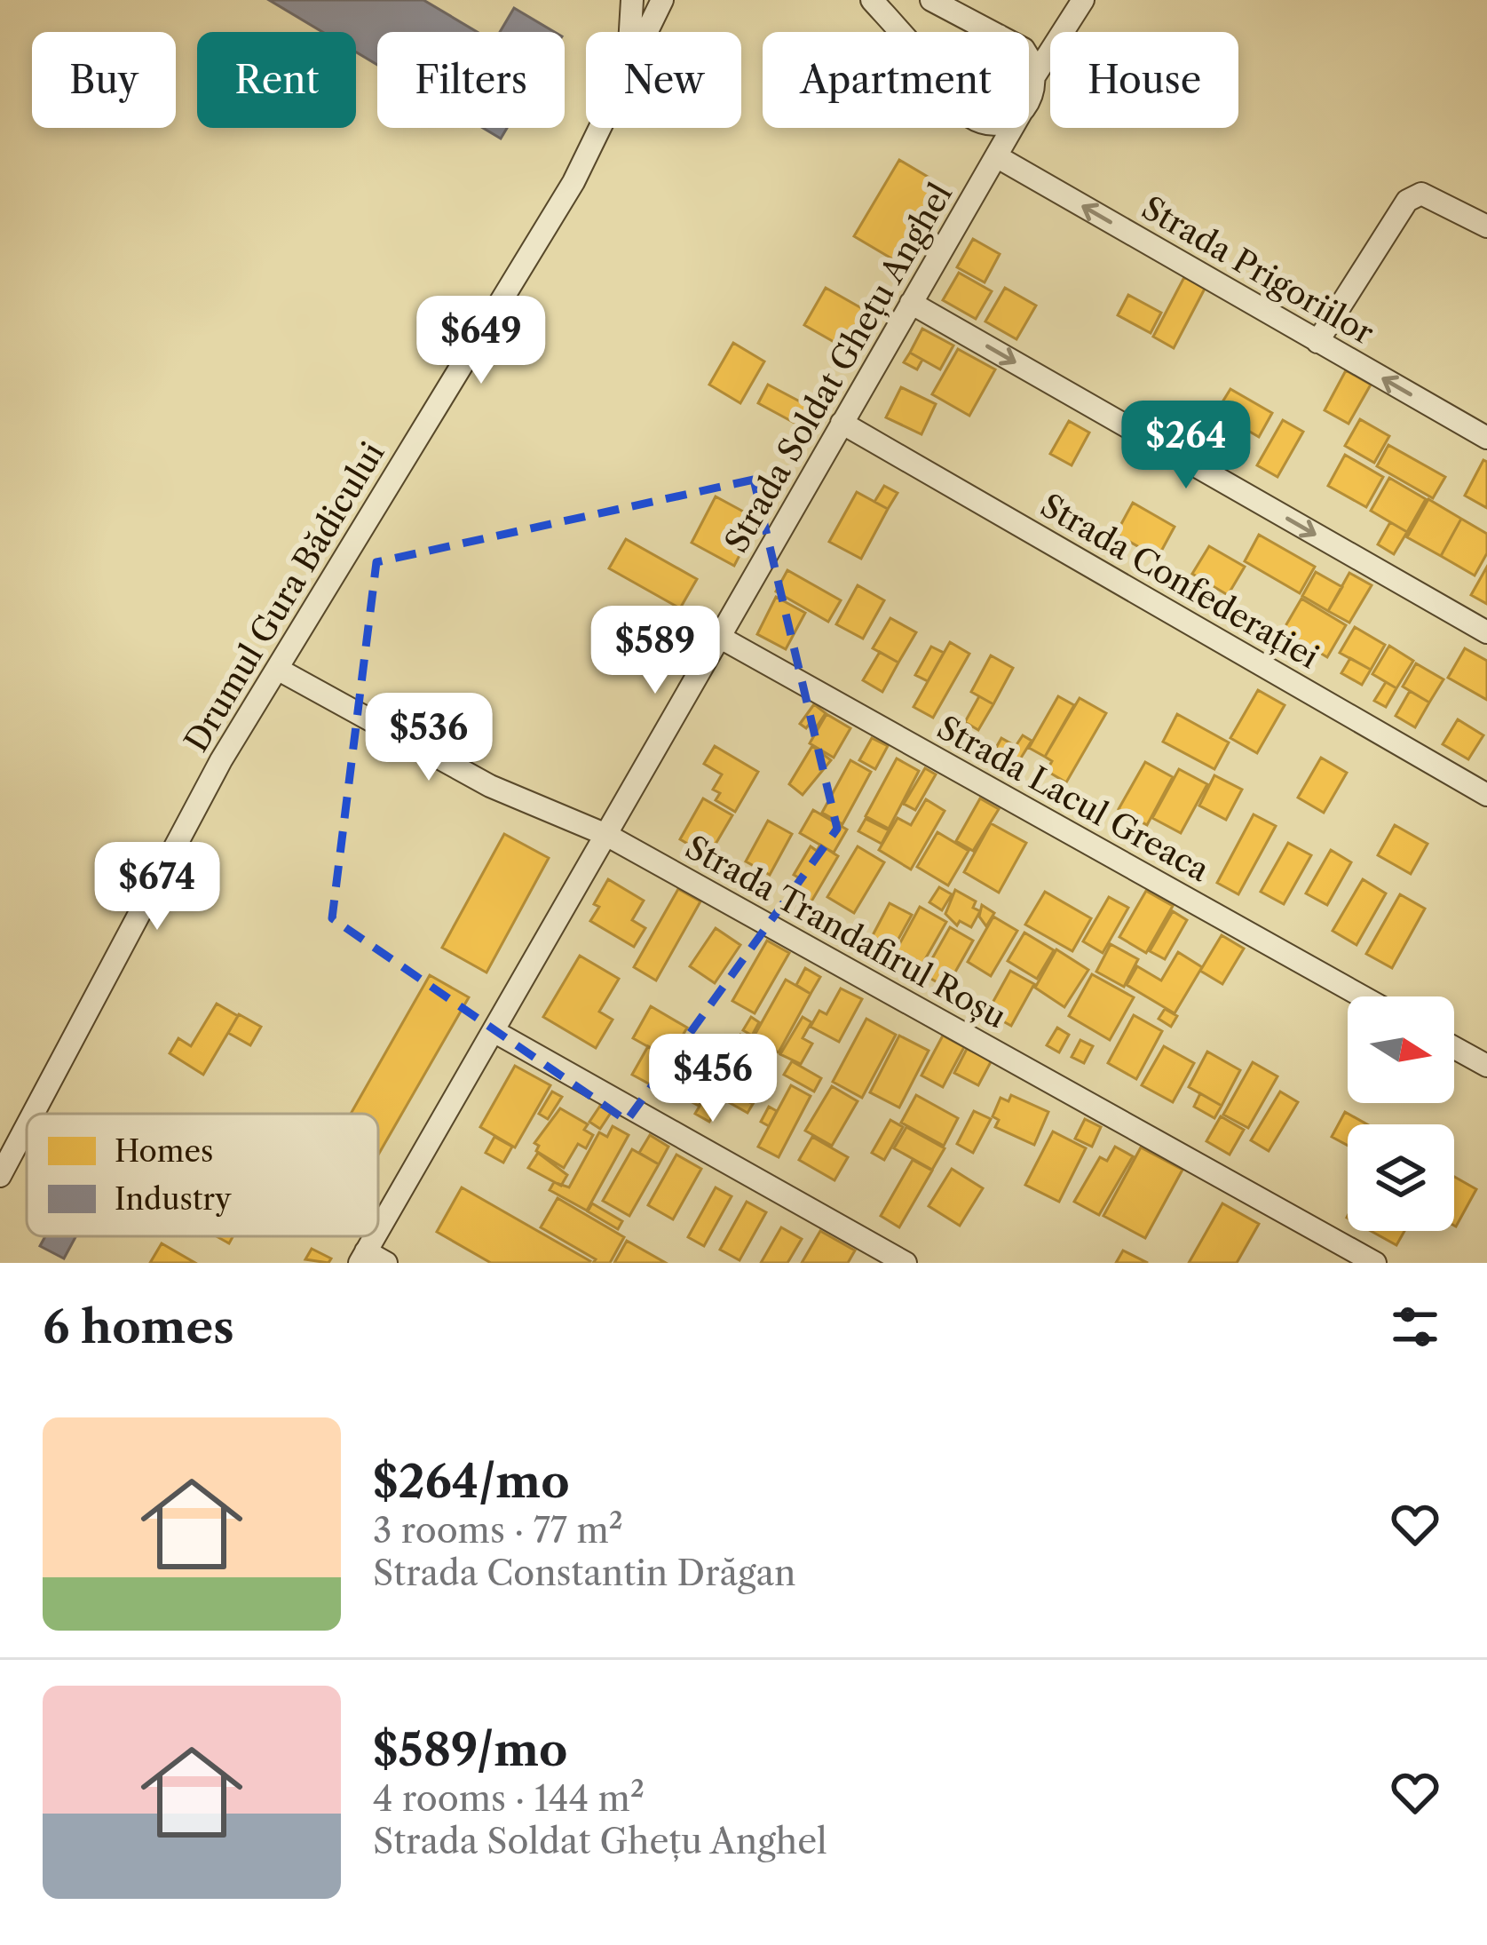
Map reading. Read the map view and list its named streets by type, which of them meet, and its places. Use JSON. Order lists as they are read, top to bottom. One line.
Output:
{"streets":{"street":["Strada Prigoriilor","Strada Soldat Ghețu Anghel","Strada Confederației","Drumul Gura Bădicului","Strada Lacul Greaca","Strada Trandafirul Roșu"]},"crossings":[["Strada Prigoriilor","Strada Soldat Ghețu Anghel"],["Strada Soldat Ghețu Anghel","Strada Confederației"],["Strada Soldat Ghețu Anghel","Strada Lacul Greaca"],["Strada Soldat Ghețu Anghel","Strada Trandafirul Roșu"],["Drumul Gura Bădicului","Strada Trandafirul Roșu"]],"legend":["Homes","Industry"],"north":"right","page":{"chip":["Buy","Rent","Filters","New","Apartment","House"],"price":["$649","$264","$589","$536","$674","$456"],"heading":"6 homes","list":[{"name":"$264/mo","note":"3 rooms · 77 m² · Strada Constantin Drăgan"},{"name":"$589/mo","note":"4 rooms · 144 m² · Strada Soldat Ghețu Anghel"}]}}
